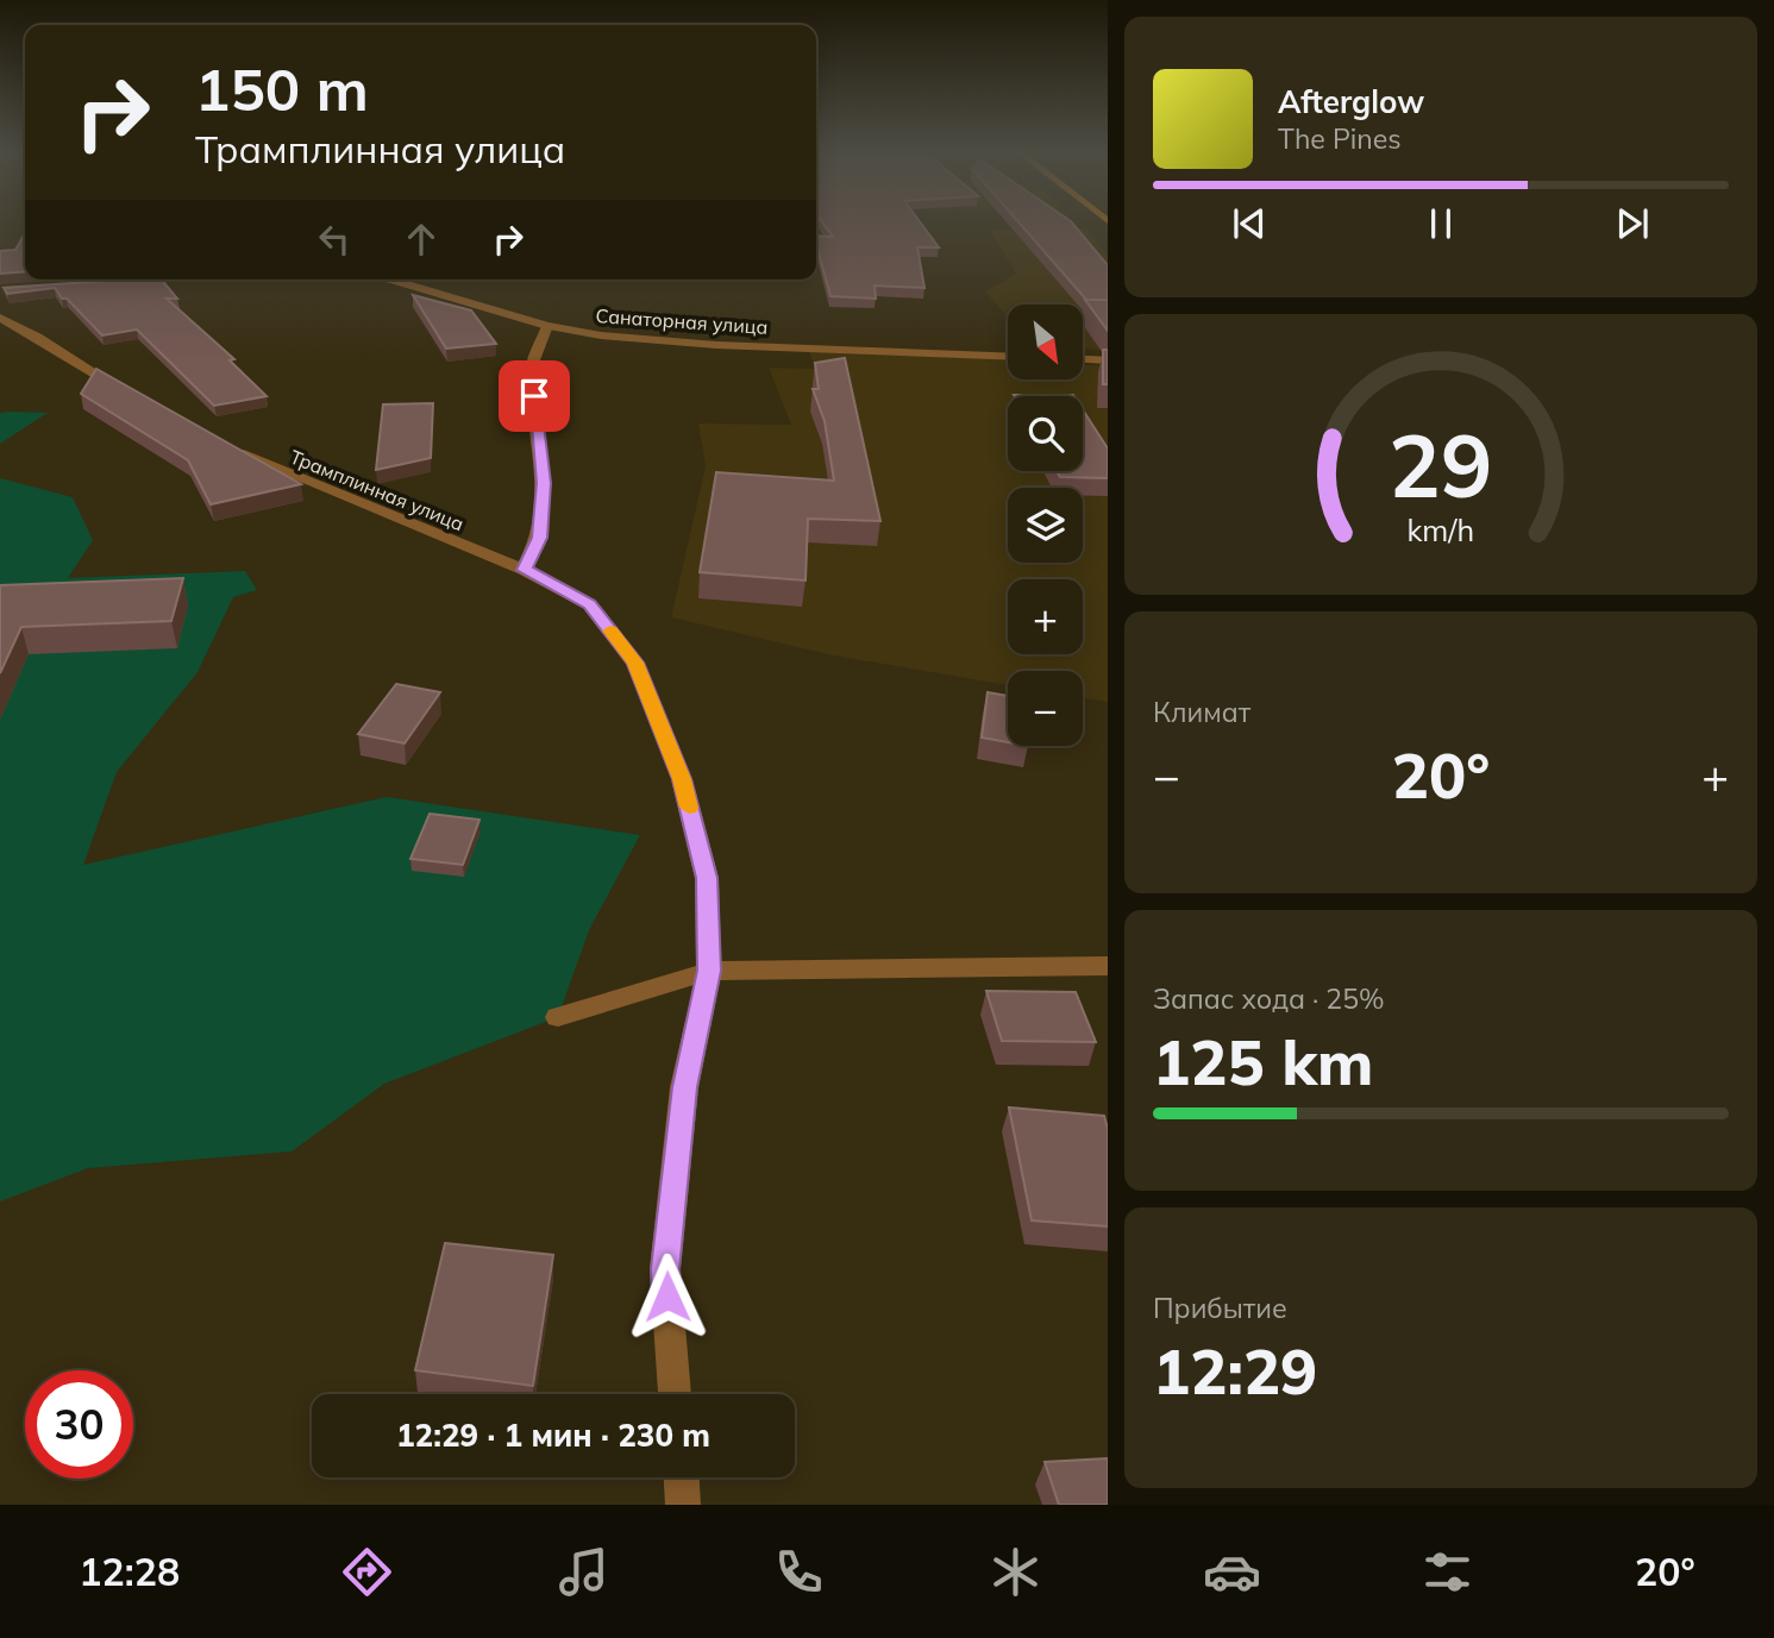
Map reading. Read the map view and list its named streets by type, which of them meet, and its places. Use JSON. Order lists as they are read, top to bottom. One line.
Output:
{"streets":{"street":["Санаторная улица","Трамплинная улица"]},"north":"bottom right","page":{"turn":["150 m","Трамплинная улица"],"song":["Afterglow","The Pines"],"map_buttons":["+","−"],"tile":["Климат",["Запас хода · 25%","125 km"],["Прибытие","12:29"]],"heat":["−","20°","+"],"limit":"30","trip":"12:29 · 1 мин · 230 m","tabs":["12:28","20°"],"gauge":["29","km/h"]}}
